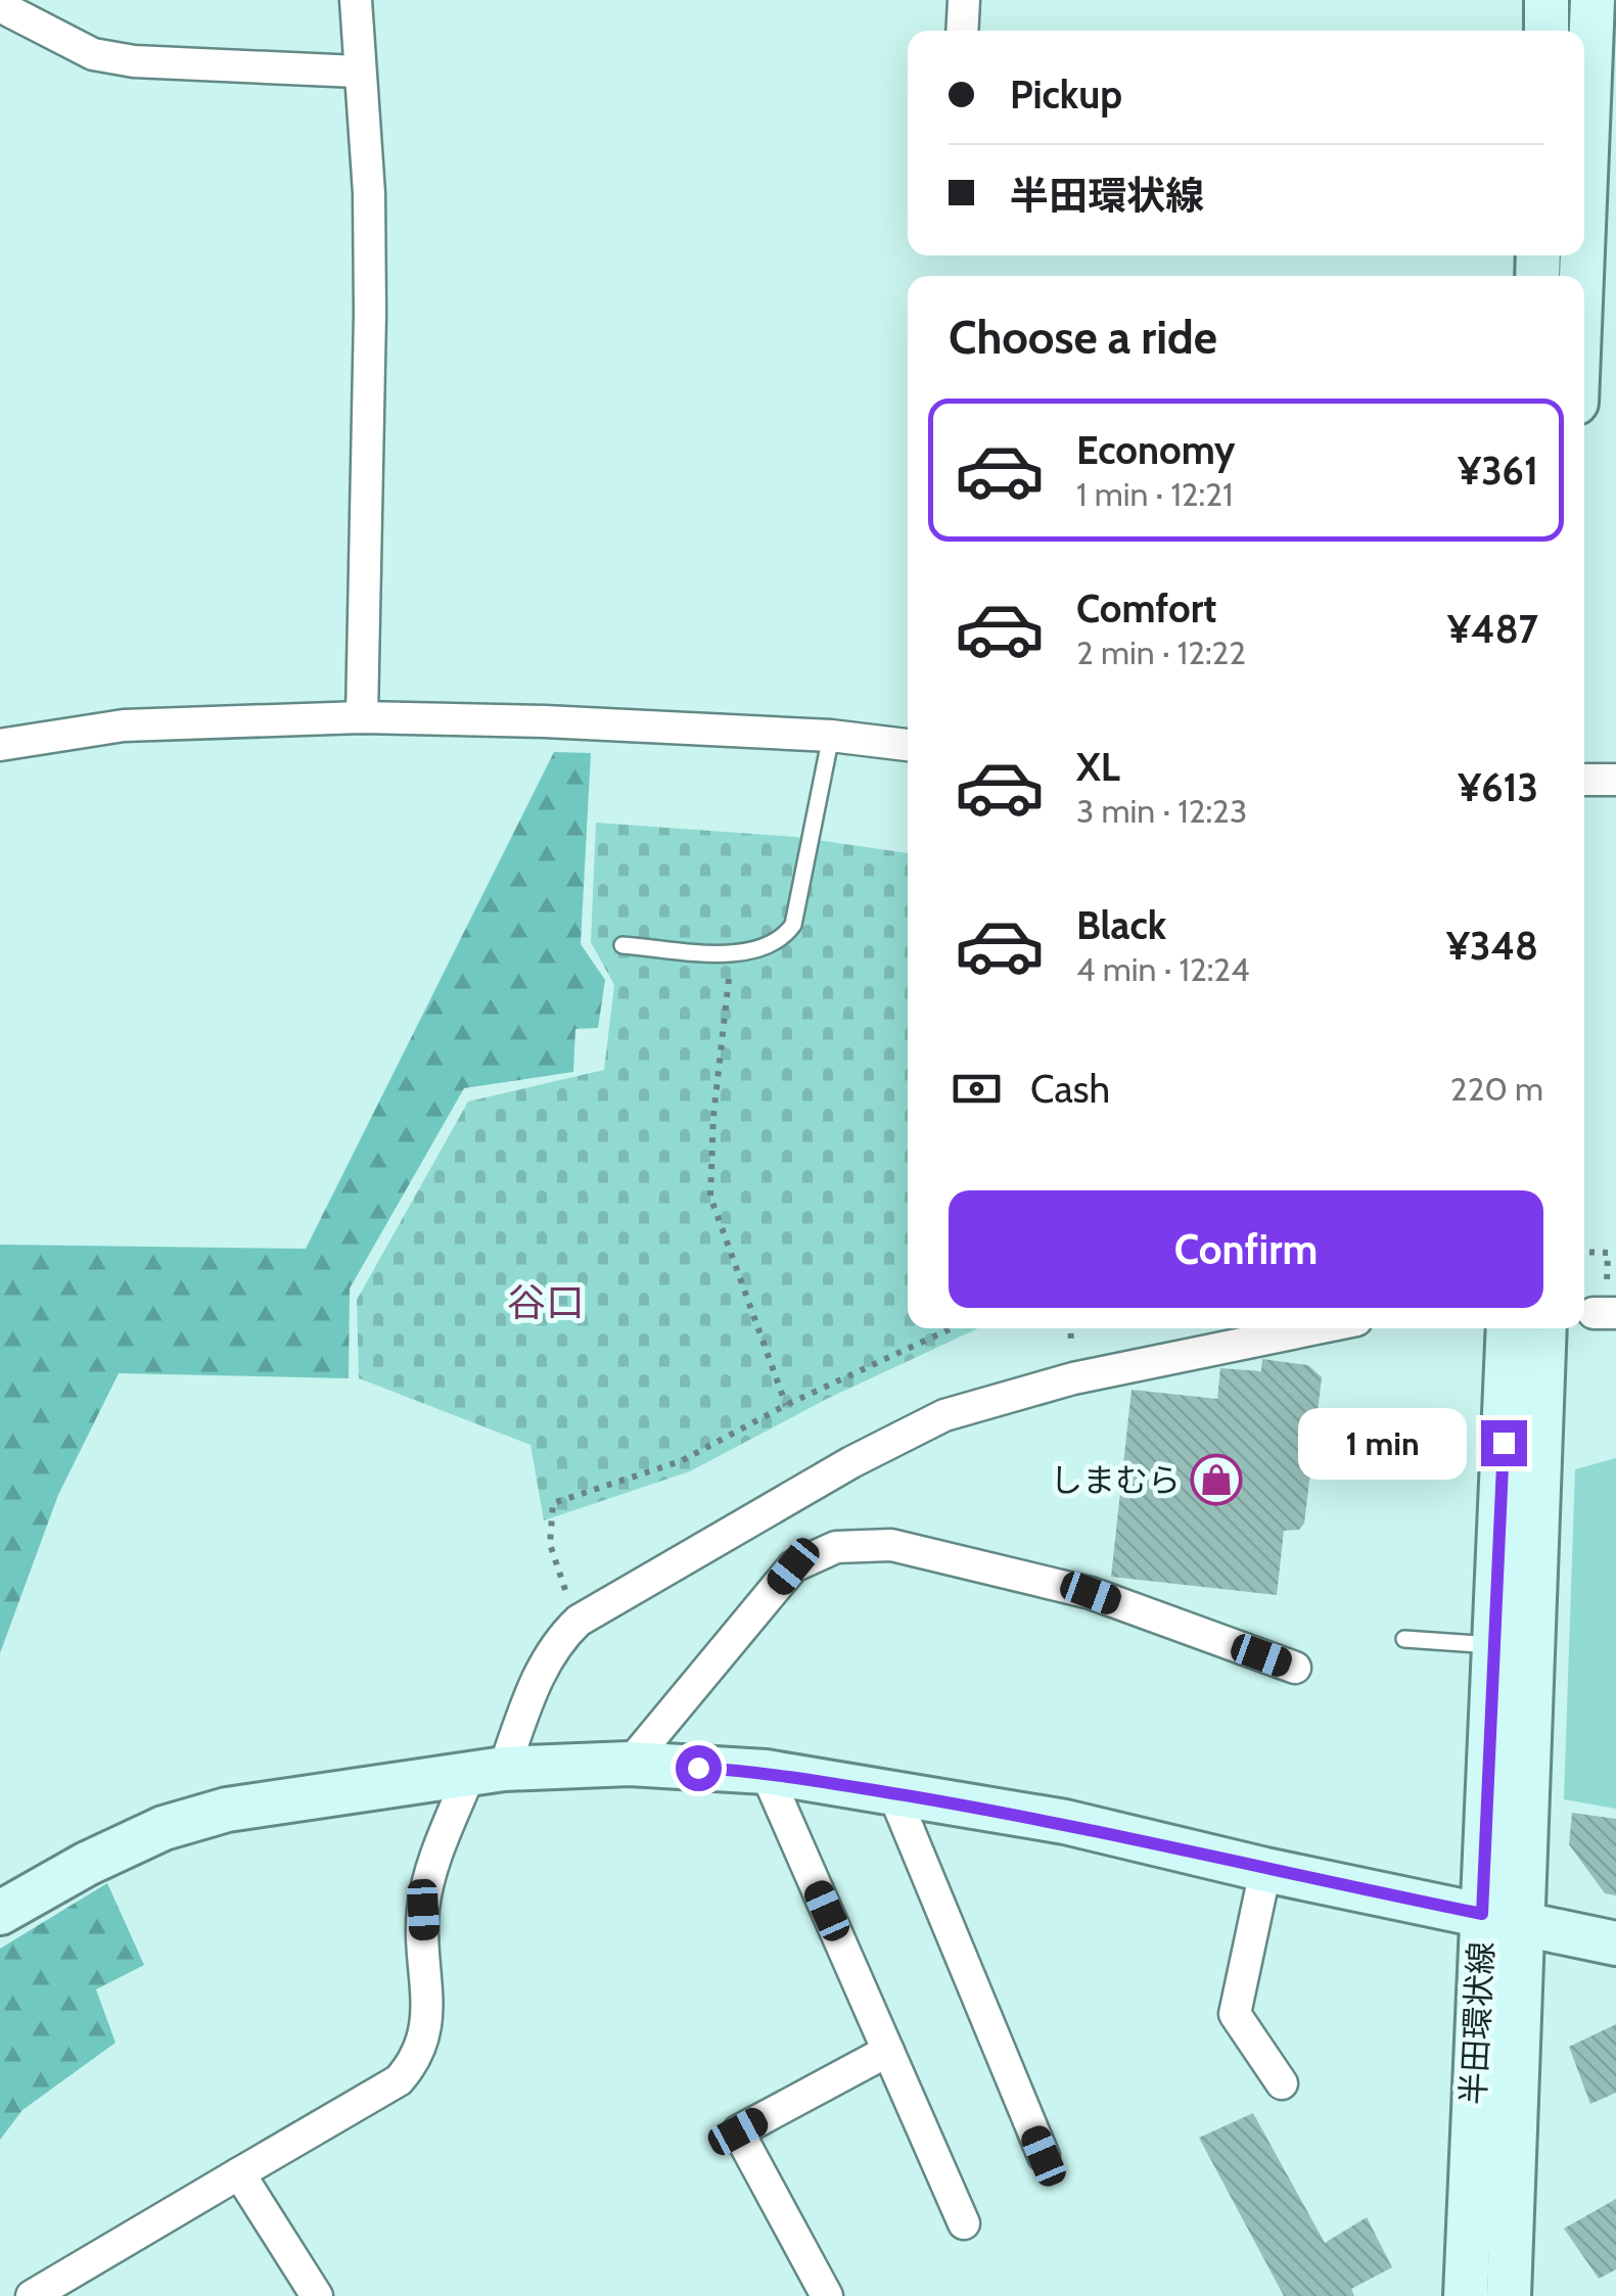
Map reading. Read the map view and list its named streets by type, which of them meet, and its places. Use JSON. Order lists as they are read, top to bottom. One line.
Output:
{"streets":{"main road":["半田環状線"]},"districts":["谷口"],"places":{"shop":["しまむら"]},"page":{"banner":["Pickup","半田環状線"],"heading":"Choose a ride","list":[{"name":"Economy","note":"1 min · 12:21","value":"¥361"},{"name":"Comfort","note":"2 min · 12:22","value":"¥487"},{"name":"XL","note":"3 min · 12:23","value":"¥613"},{"name":"Black","note":"4 min · 12:24","value":"¥348"}],"pay":["Cash","220 m"],"buttons":"Confirm","bubble":"1 min"}}
